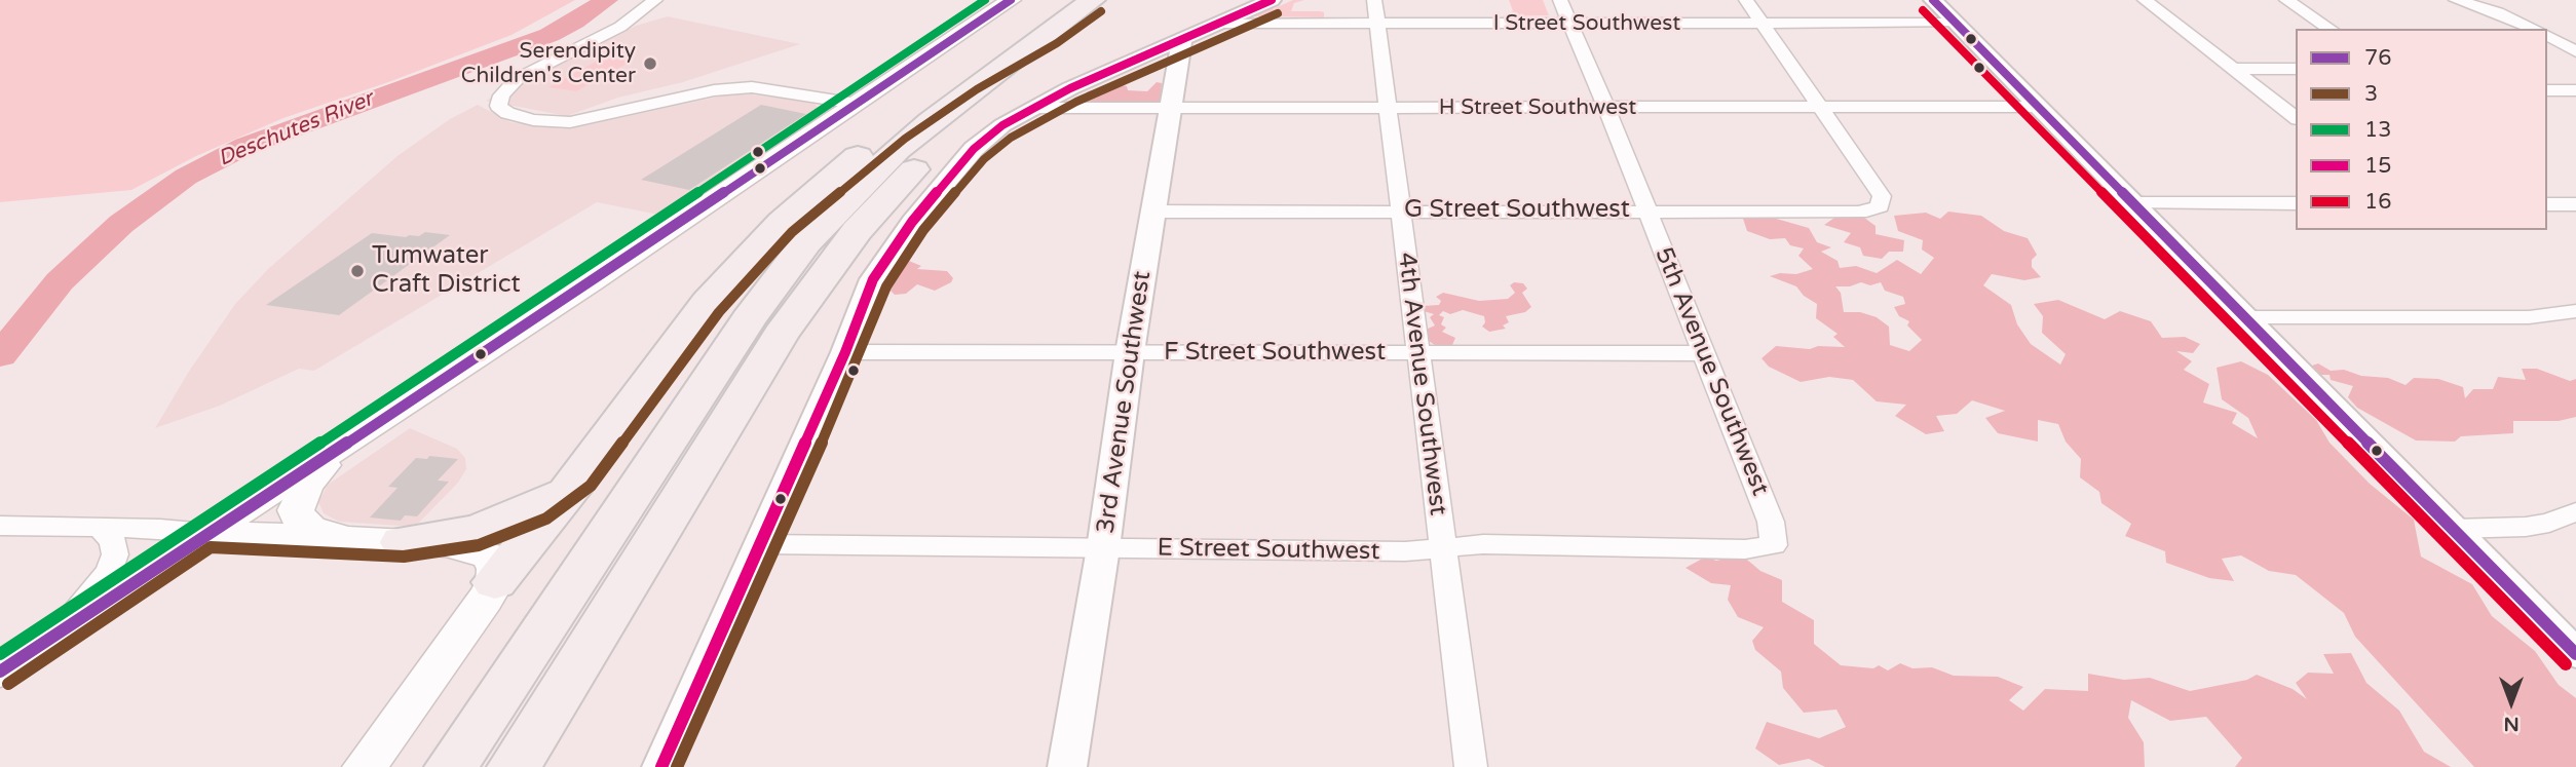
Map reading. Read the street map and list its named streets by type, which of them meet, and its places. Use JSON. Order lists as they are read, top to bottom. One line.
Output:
{"streets":{"street":["I Street Southwest","H Street Southwest","G Street Southwest","F Street Southwest","5th Avenue Southwest","4th Avenue Southwest","3rd Avenue Southwest","E Street Southwest"]},"crossings":[["I Street Southwest","5th Avenue Southwest"],["I Street Southwest","4th Avenue Southwest"],["H Street Southwest","G Street Southwest"],["H Street Southwest","5th Avenue Southwest"],["H Street Southwest","4th Avenue Southwest"],["H Street Southwest","3rd Avenue Southwest"],["G Street Southwest","5th Avenue Southwest"],["G Street Southwest","4th Avenue Southwest"],["G Street Southwest","3rd Avenue Southwest"],["F Street Southwest","5th Avenue Southwest"],["F Street Southwest","4th Avenue Southwest"],["F Street Southwest","3rd Avenue Southwest"],["5th Avenue Southwest","E Street Southwest"],["4th Avenue Southwest","E Street Southwest"],["3rd Avenue Southwest","E Street Southwest"]],"water":["Deschutes River"],"places":["Serendipity Children's Center","Tumwater Craft District"],"lines":["transit line 76","transit line 13","transit line 15","transit line 16","transit line 3"],"legend":["76","3","13","15","16"],"north":"bottom"}
